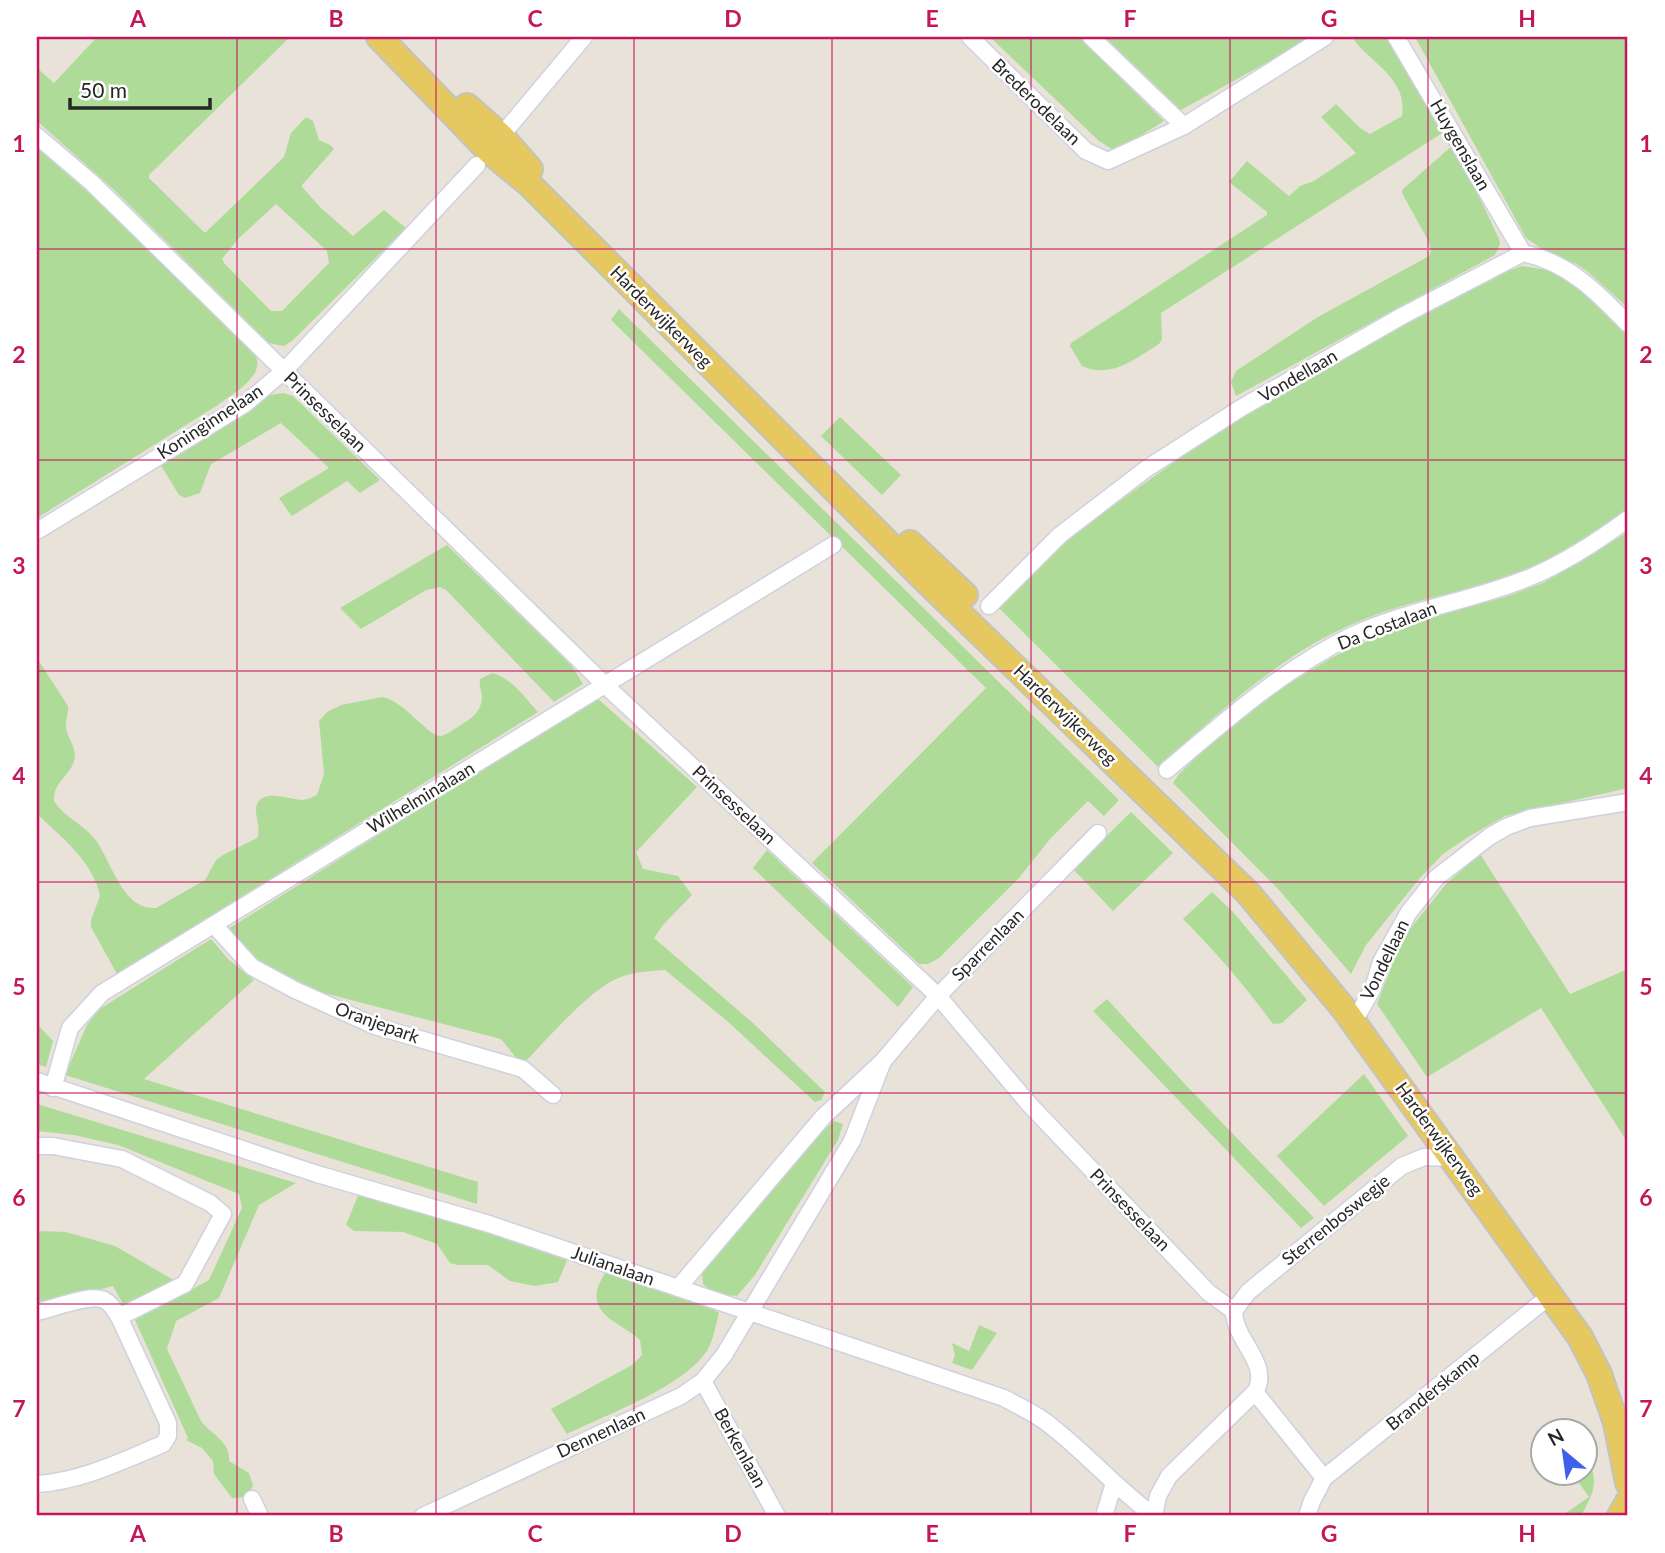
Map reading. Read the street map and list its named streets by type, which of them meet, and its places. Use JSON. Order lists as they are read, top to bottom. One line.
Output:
{"streets":{"main road":["Harderwijkerweg"],"street":["Brederodelaan","Huygenslaan","Vondellaan","Prinsesselaan","Koninginnelaan","Da Costalaan","Wilhelminalaan","Sparrenlaan","Oranjepark","Sterrenboswegje","Julianalaan","Branderskamp","Dennenlaan","Berkenlaan"]},"crossings":[["Huygenslaan","Vondellaan"],["Harderwijkerweg","Vondellaan"],["Harderwijkerweg","Koninginnelaan"],["Harderwijkerweg","Sterrenboswegje"],["Prinsesselaan","Koninginnelaan"],["Prinsesselaan","Wilhelminalaan"],["Prinsesselaan","Sparrenlaan"],["Prinsesselaan","Sterrenboswegje"],["Wilhelminalaan","Oranjepark"],["Wilhelminalaan","Julianalaan"],["Sparrenlaan","Julianalaan"],["Sparrenlaan","Dennenlaan"],["Julianalaan","Dennenlaan"],["Dennenlaan","Berkenlaan"]],"scale_bar":"50 m","north":"top left","grid":{"columns":["A","B","C","D","E","F","G","H"],"rows":["1","2","3","4","5","6","7"]}}
